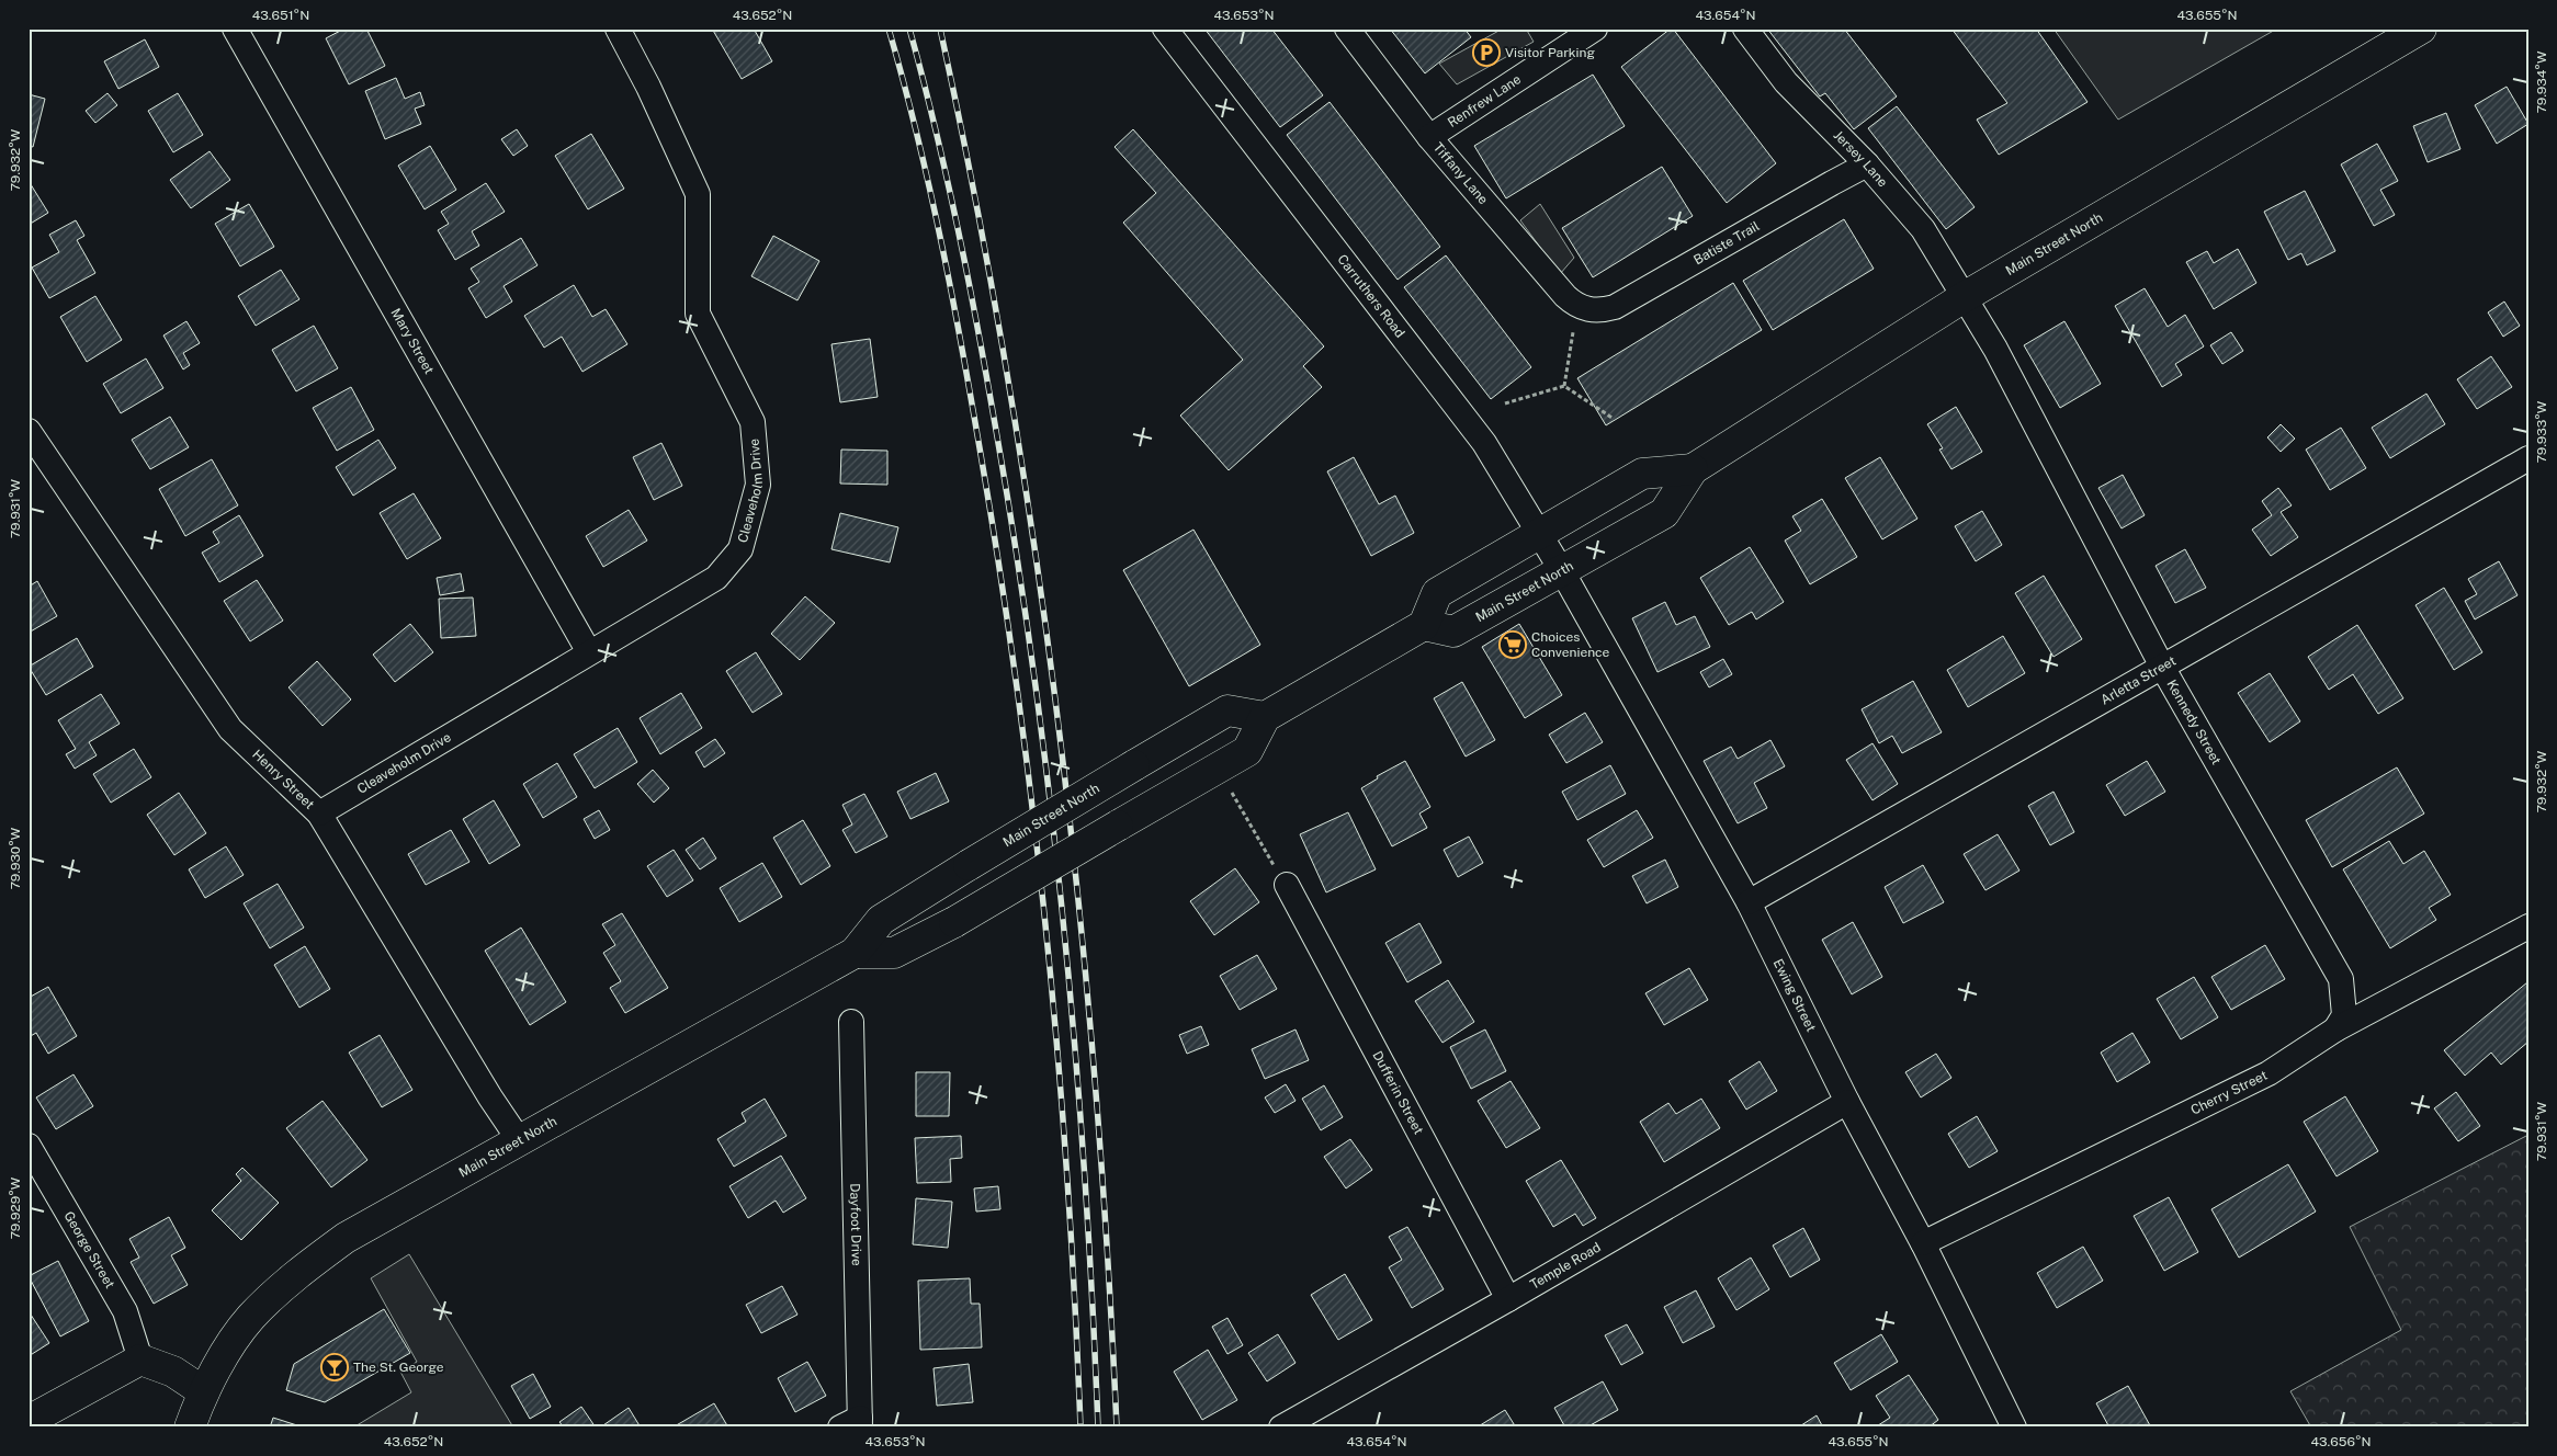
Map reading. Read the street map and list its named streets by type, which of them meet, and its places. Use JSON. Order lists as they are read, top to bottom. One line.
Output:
{"streets":{"main road":["Main Street North"],"street":["Renfrew Lane","Jersey Lane","Tiffany Lane","Batiste Trail","Carruthers Road","Mary Street","Cleaveholm Drive","Arletta Street","Kennedy Street","Henry Street","Ewing Street","Dufferin Street","Cherry Street","Dayfoot Drive","George Street","Temple Road"]},"crossings":[["Renfrew Lane","Tiffany Lane"],["Jersey Lane","Batiste Trail"],["Jersey Lane","Main Street North"],["Jersey Lane","Kennedy Street"],["Tiffany Lane","Batiste Trail"],["Main Street North","Carruthers Road"],["Main Street North","Kennedy Street"],["Main Street North","Henry Street"],["Main Street North","Ewing Street"],["Carruthers Road","Ewing Street"],["Mary Street","Cleaveholm Drive"],["Cleaveholm Drive","Henry Street"],["Arletta Street","Kennedy Street"],["Arletta Street","Ewing Street"],["Kennedy Street","Cherry Street"],["Ewing Street","Cherry Street"],["Ewing Street","Temple Road"],["Dufferin Street","Temple Road"]],"places":{"parking":["Visitor Parking"],"supermarket":["Choices Convenience"],"bar":["The St. George"]},"coordinates":["43.651°N","43.652°N","43.653°N","43.654°N","43.655°N","79.934°W","79.932°W","79.933°W","79.931°W","79.930°W","79.929°W","43.656°N"]}
